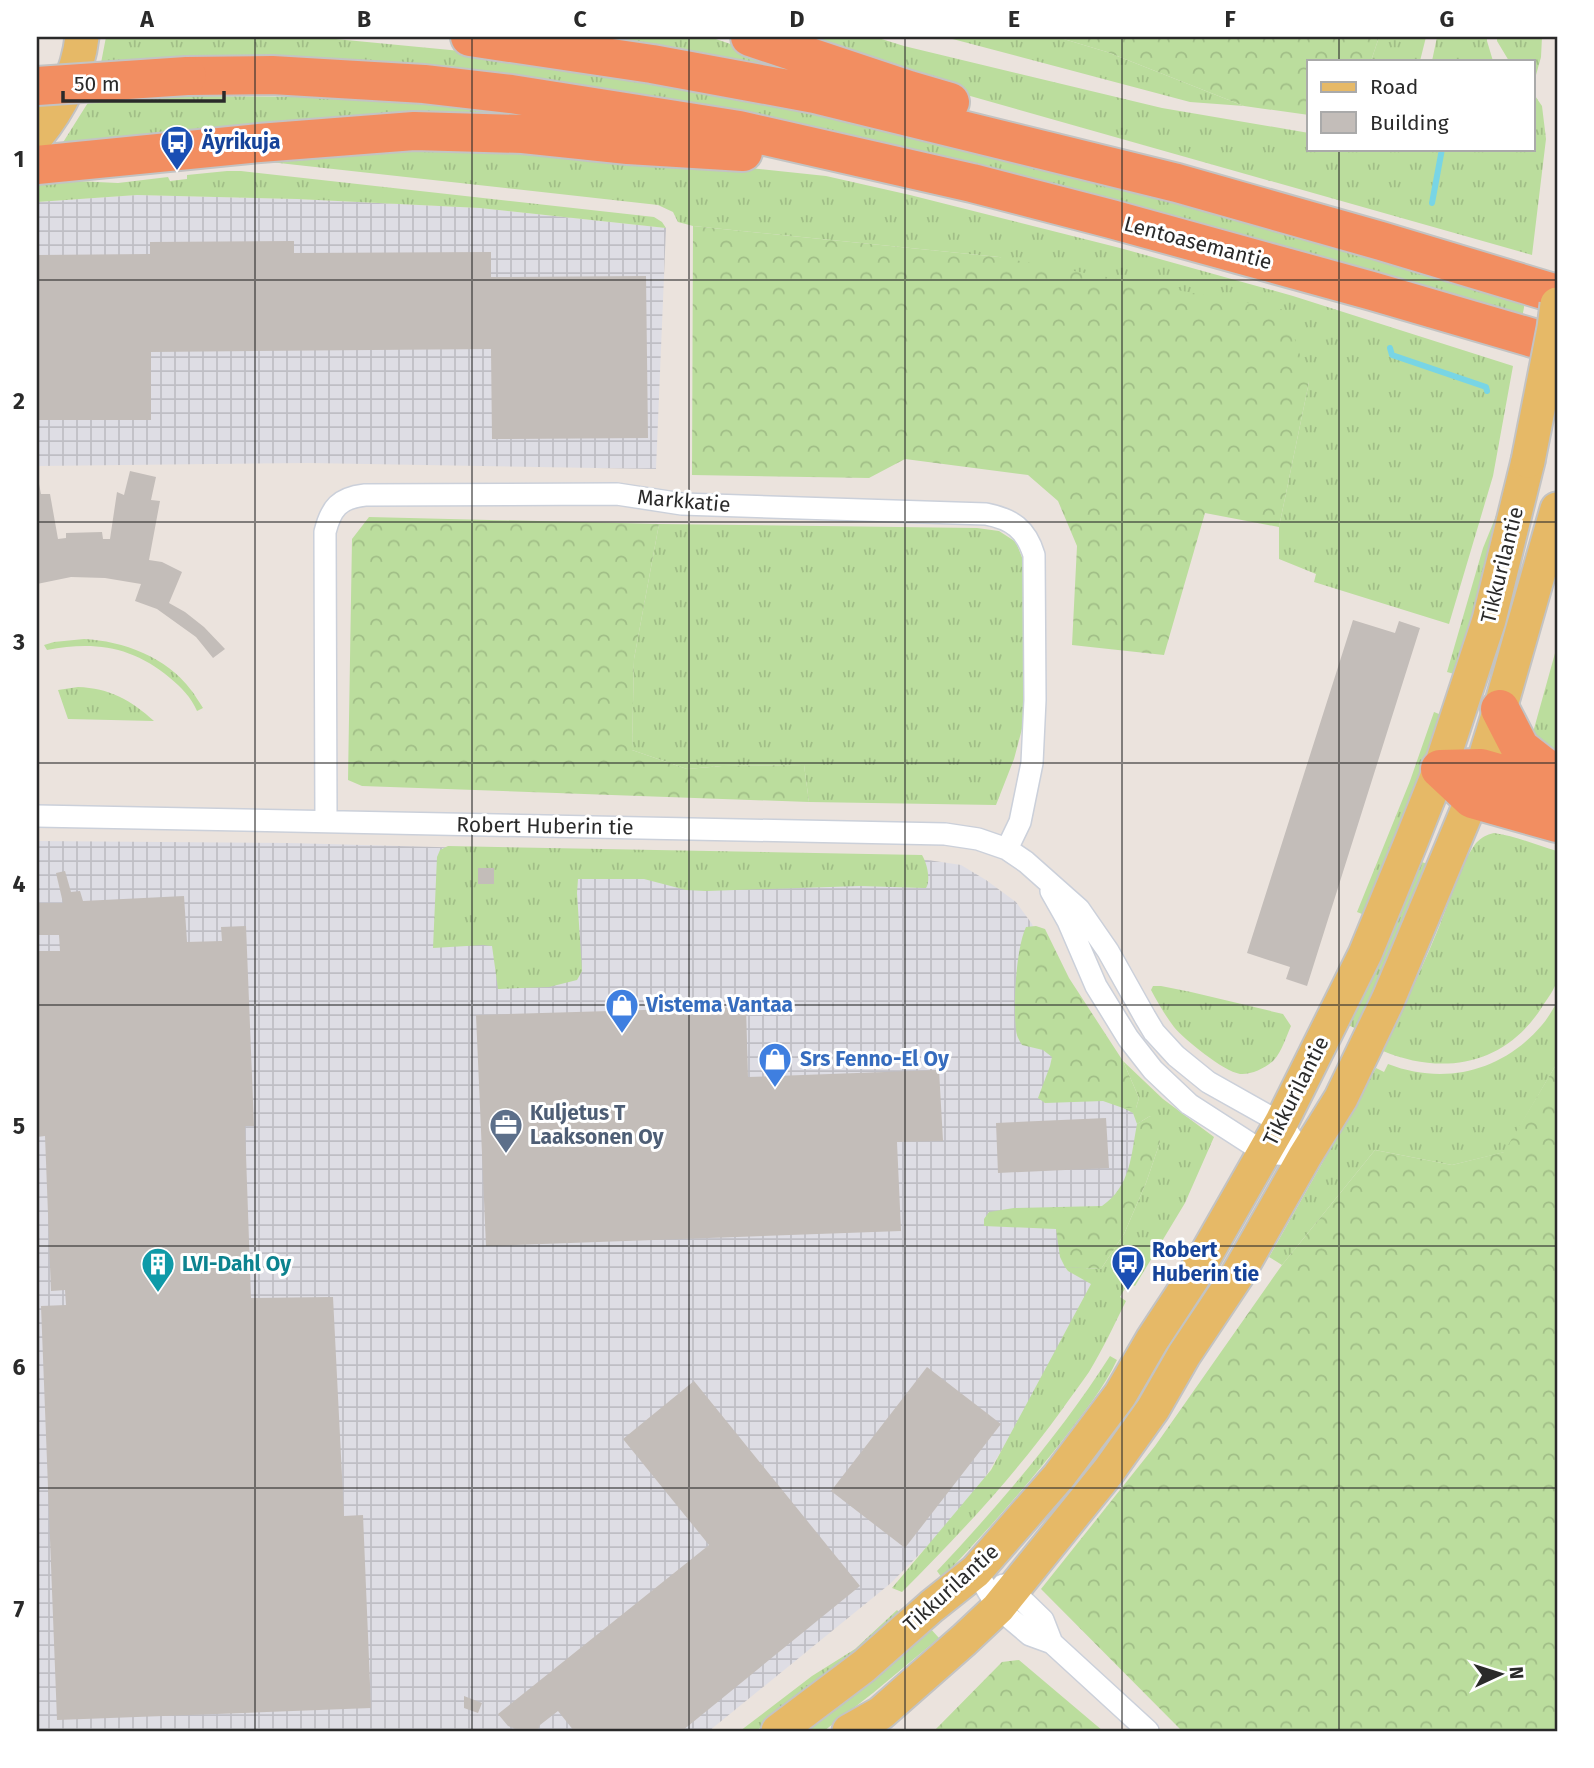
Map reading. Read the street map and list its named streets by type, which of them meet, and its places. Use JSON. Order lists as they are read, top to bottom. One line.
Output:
{"streets":{"highway":["Lentoasemantie"],"main road":["Tikkurilantie"],"street":["Markkatie","Robert Huberin tie"]},"crossings":[["Markkatie","Robert Huberin tie"],["Tikkurilantie","Robert Huberin tie"]],"places":{"bus stop":["Äyrikuja","Robert Huberin tie"],"shop":["Vistema Vantaa","Srs Fenno-El Oy"],"office":["Kuljetus T Laaksonen Oy"],"building":["LVI-Dahl Oy"]},"legend":["Road","Building"],"scale_bar":"50 m","north":"right","grid":{"columns":["A","B","C","D","E","F","G"],"rows":["1","2","3","4","5","6","7"]}}
